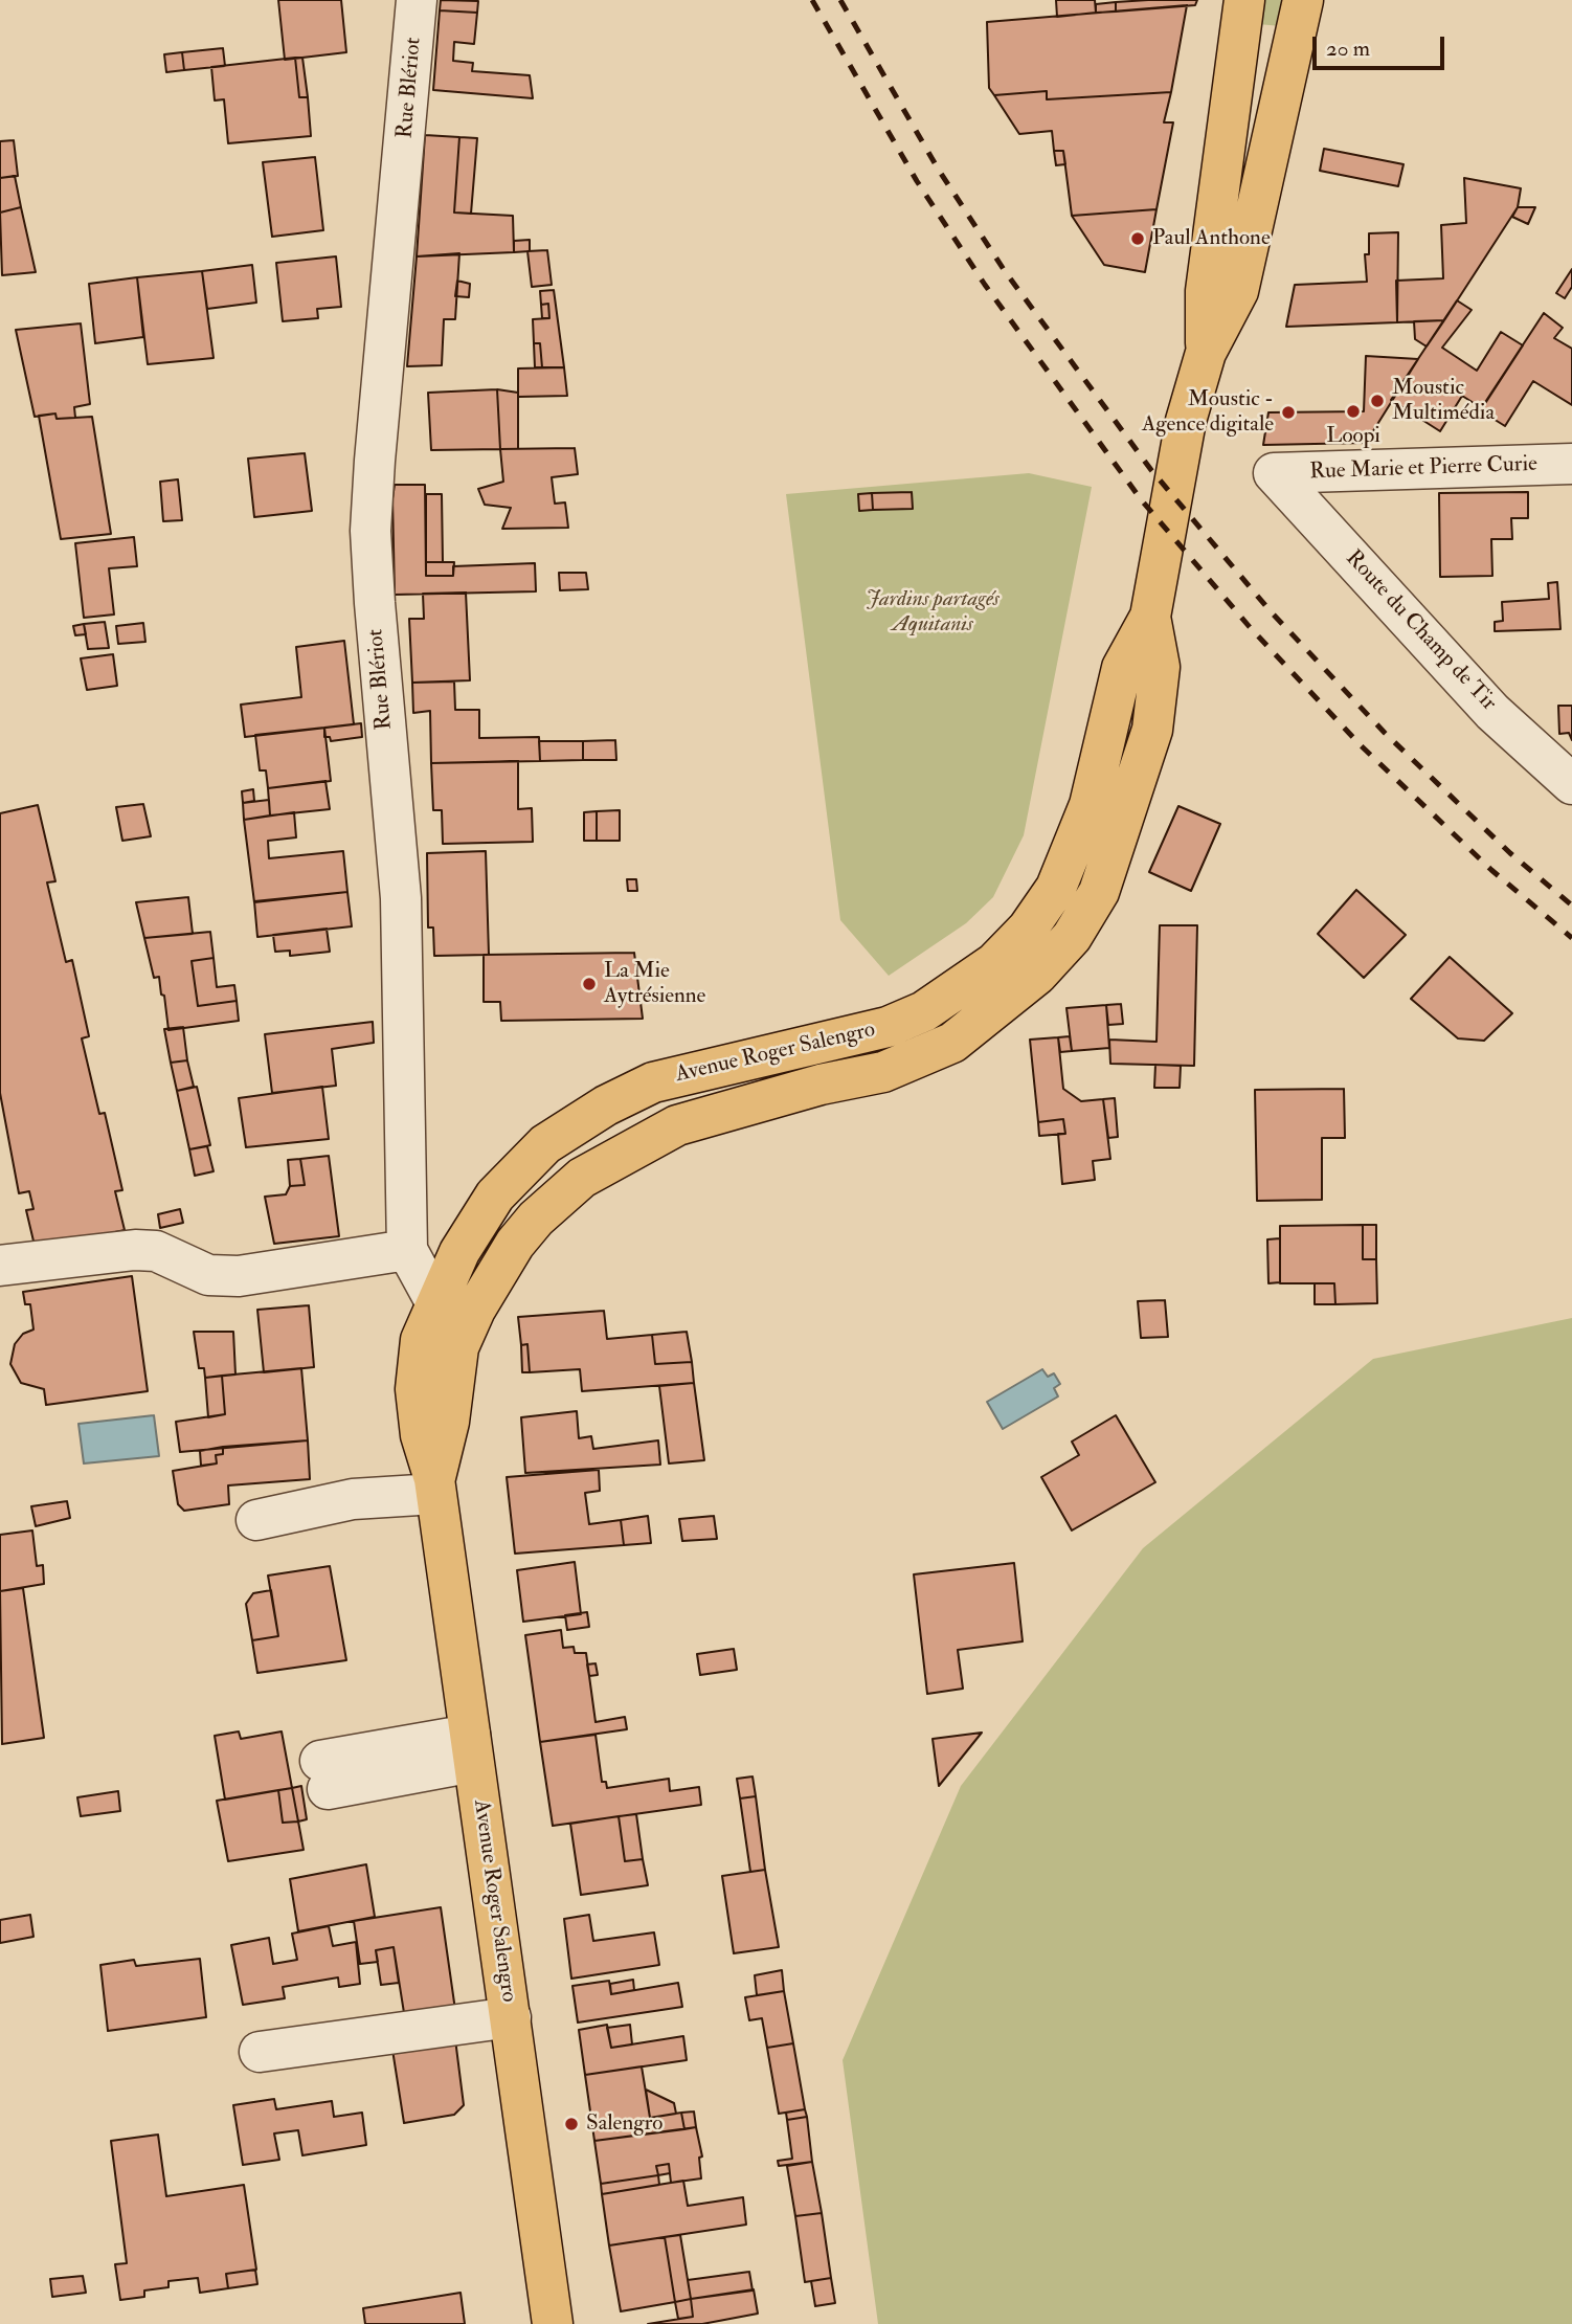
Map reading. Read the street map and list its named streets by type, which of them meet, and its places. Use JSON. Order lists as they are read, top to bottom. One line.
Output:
{"streets":{"main road":["Avenue Roger Salengro"],"street":["Rue Blériot","Rue Marie et Pierre Curie","Route du Champ de Tir"]},"crossings":[["Rue Blériot","Avenue Roger Salengro"],["Rue Marie et Pierre Curie","Route du Champ de Tir"]],"parks":["Jardins partagés Aquitanis"],"places":["Paul Anthone","Moustic Multimédia","Loopi","Moustic - Agence digitale","La Mie Aytrésienne","Salengro"],"scale_bar":"20 m"}
